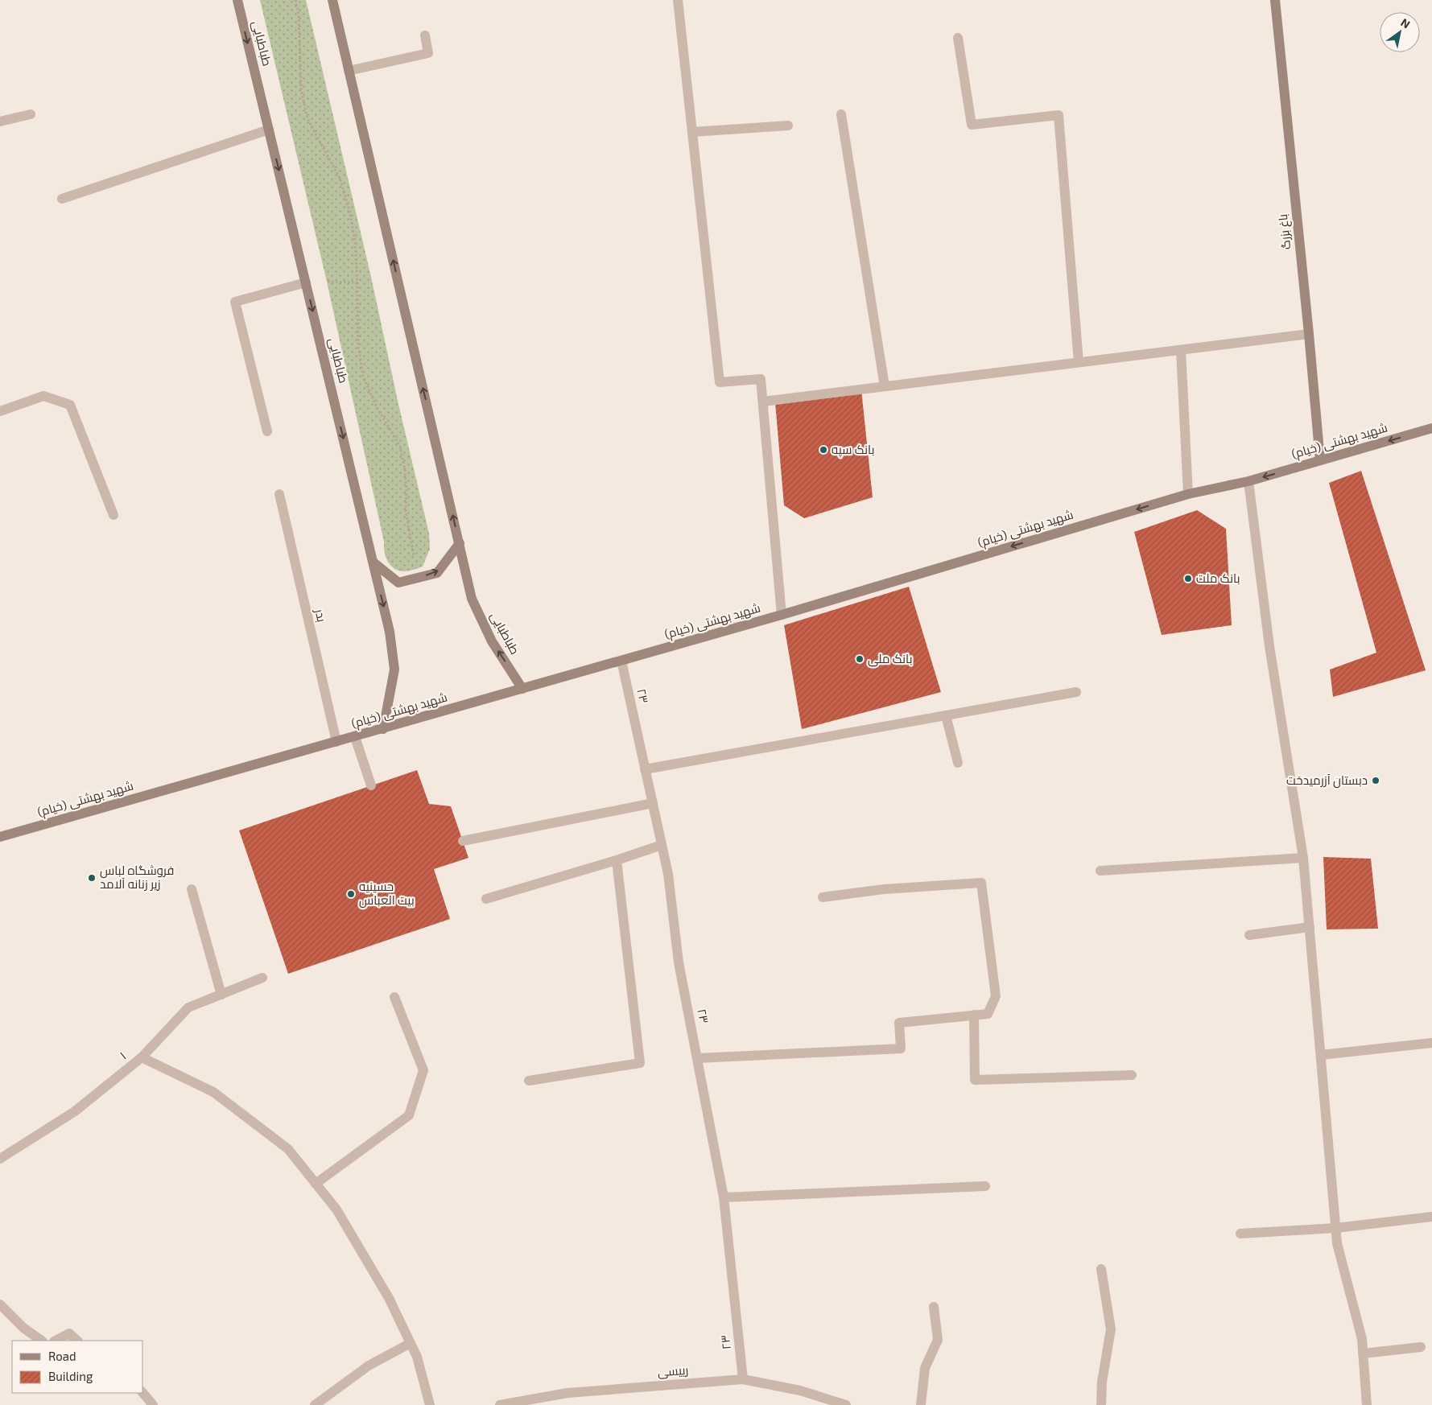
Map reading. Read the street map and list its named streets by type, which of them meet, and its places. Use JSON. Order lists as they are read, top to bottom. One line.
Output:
{"streets":{"main road":["طباطبایی","باغ بزرگ","شهید بهشتی (خیام)"],"street":["بدر","۲۳","۱","رییسی"]},"crossings":[["طباطبایی","شهید بهشتی (خیام)"],["باغ بزرگ","شهید بهشتی (خیام)"],["شهید بهشتی (خیام)","بدر"],["شهید بهشتی (خیام)","۲۳"],["۲۳","رییسی"]],"one_way":["شهید بهشتی (خیام)"],"places":["بانک سپه","بانک ملت","بانک ملی","دبستان آزرمیدخت","فروشگاه لباس زیر زنانه آلامد","حسینیه بیت العباس"],"legend":["Road","Building"],"north":"top right"}
